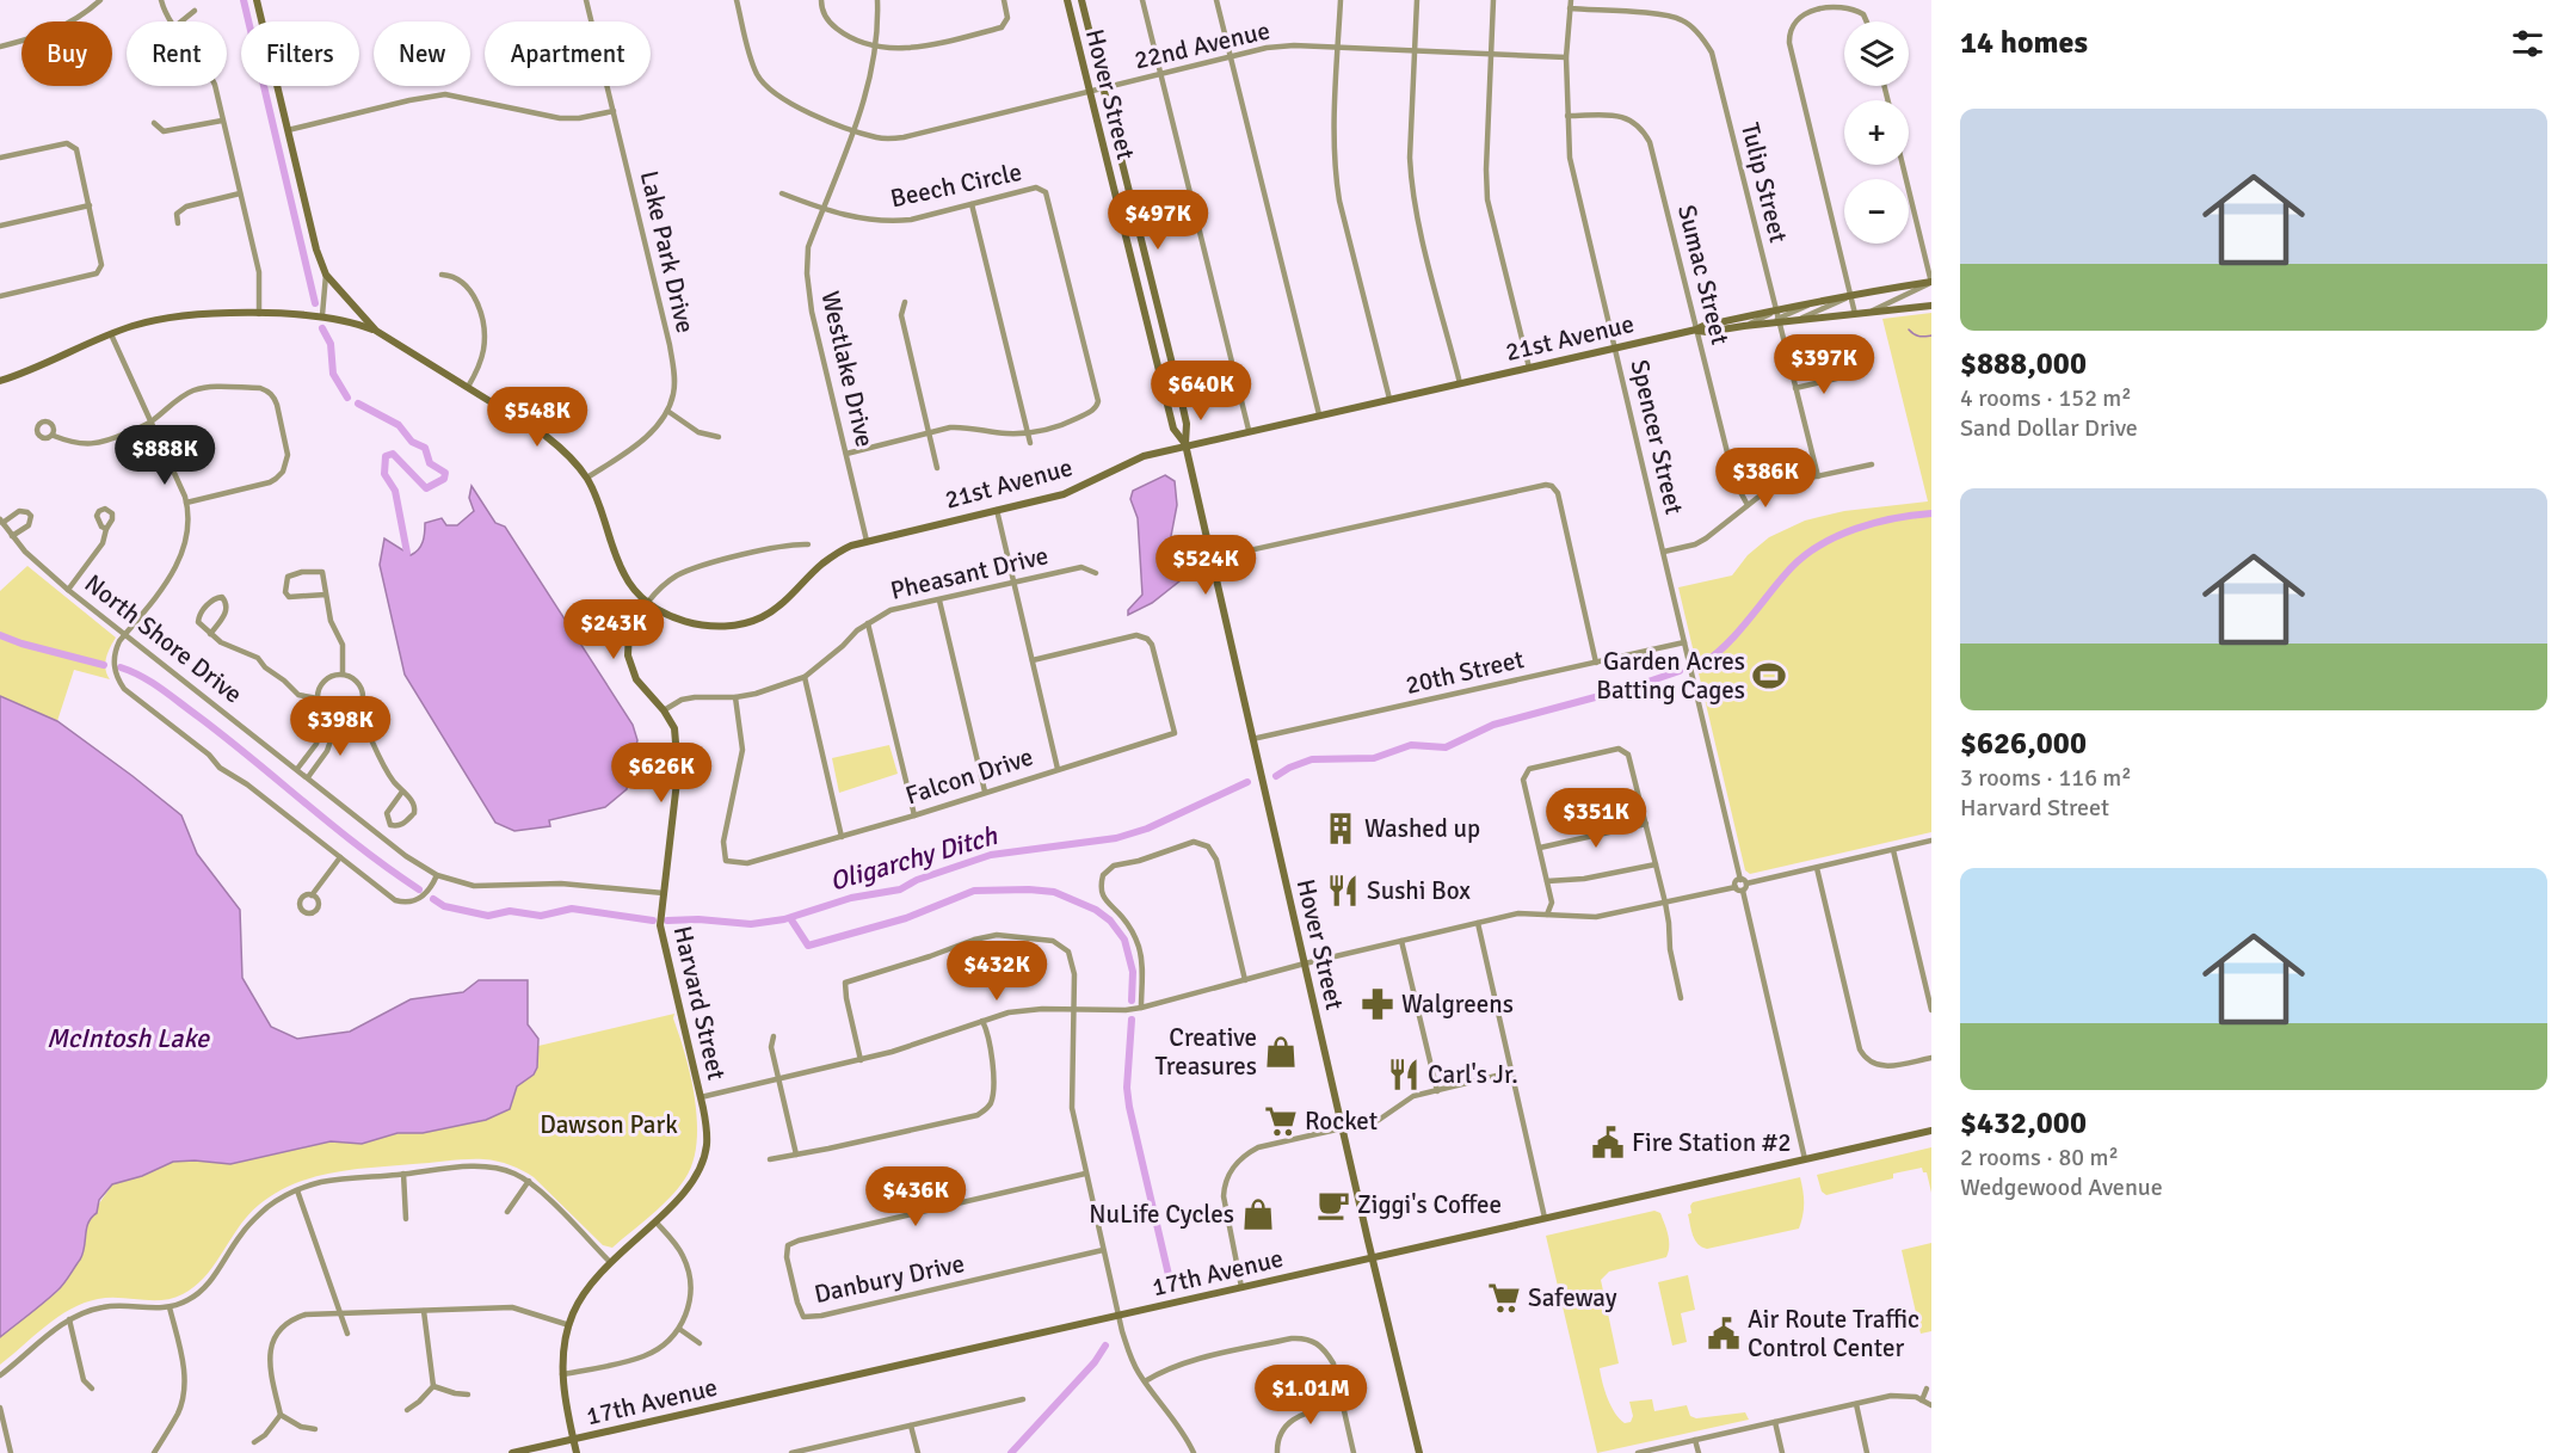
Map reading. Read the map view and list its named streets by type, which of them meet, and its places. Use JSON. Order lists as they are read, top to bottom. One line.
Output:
{"streets":{"street":["22nd Avenue","Hover Street","Tulip Street","Beech Circle","Lake Park Drive","Sumac Street","21st Avenue","Westlake Drive","Spencer Street","Pheasant Drive","North Shore Drive","20th Street","Falcon Drive","Harvard Street","17th Avenue","Danbury Drive"]},"crossings":[["22nd Avenue","Hover Street"],["22nd Avenue","Westlake Drive"],["22nd Avenue","Spencer Street"],["Hover Street","21st Avenue"],["Hover Street","20th Street"],["Hover Street","17th Avenue"],["Tulip Street","21st Avenue"],["Tulip Street","Spencer Street"],["Beech Circle","Westlake Drive"],["Sumac Street","21st Avenue"],["Sumac Street","Spencer Street"],["21st Avenue","Westlake Drive"],["21st Avenue","Spencer Street"],["21st Avenue","Harvard Street"],["Spencer Street","20th Street"],["Pheasant Drive","Falcon Drive"],["Pheasant Drive","Harvard Street"],["North Shore Drive","Harvard Street"],["Harvard Street","17th Avenue"]],"water":["Oligarchy Ditch","McIntosh Lake"],"parks":["Dawson Park"],"places":{"sports":["Garden Acres Batting Cages"],"building":["Washed up"],"restaurant":["Sushi Box","Carl's Jr."],"pharmacy":["Walgreens"],"shop":["Creative Treasures","NuLife Cycles"],"supermarket":["Rocket","Safeway"],"public building":["Fire Station #2","Air Route Traffic Control Center"],"cafe":["Ziggi's Coffee"]},"page":{"heading":"14 homes","map_buttons":["+","−"],"chip":["Buy","Rent","Filters","New","Apartment"],"list":[{"name":"$888,000","note":"4 rooms · 152 m² · Sand Dollar Drive"},{"name":"$626,000","note":"3 rooms · 116 m² · Harvard Street"},{"name":"$432,000","note":"2 rooms · 80 m² · Wedgewood Avenue"}],"price":["$497K","$397K","$640K","$548K","$888K","$386K","$524K","$243K","$398K","$626K","$351K","$432K","$436K","$1.01M"]}}
